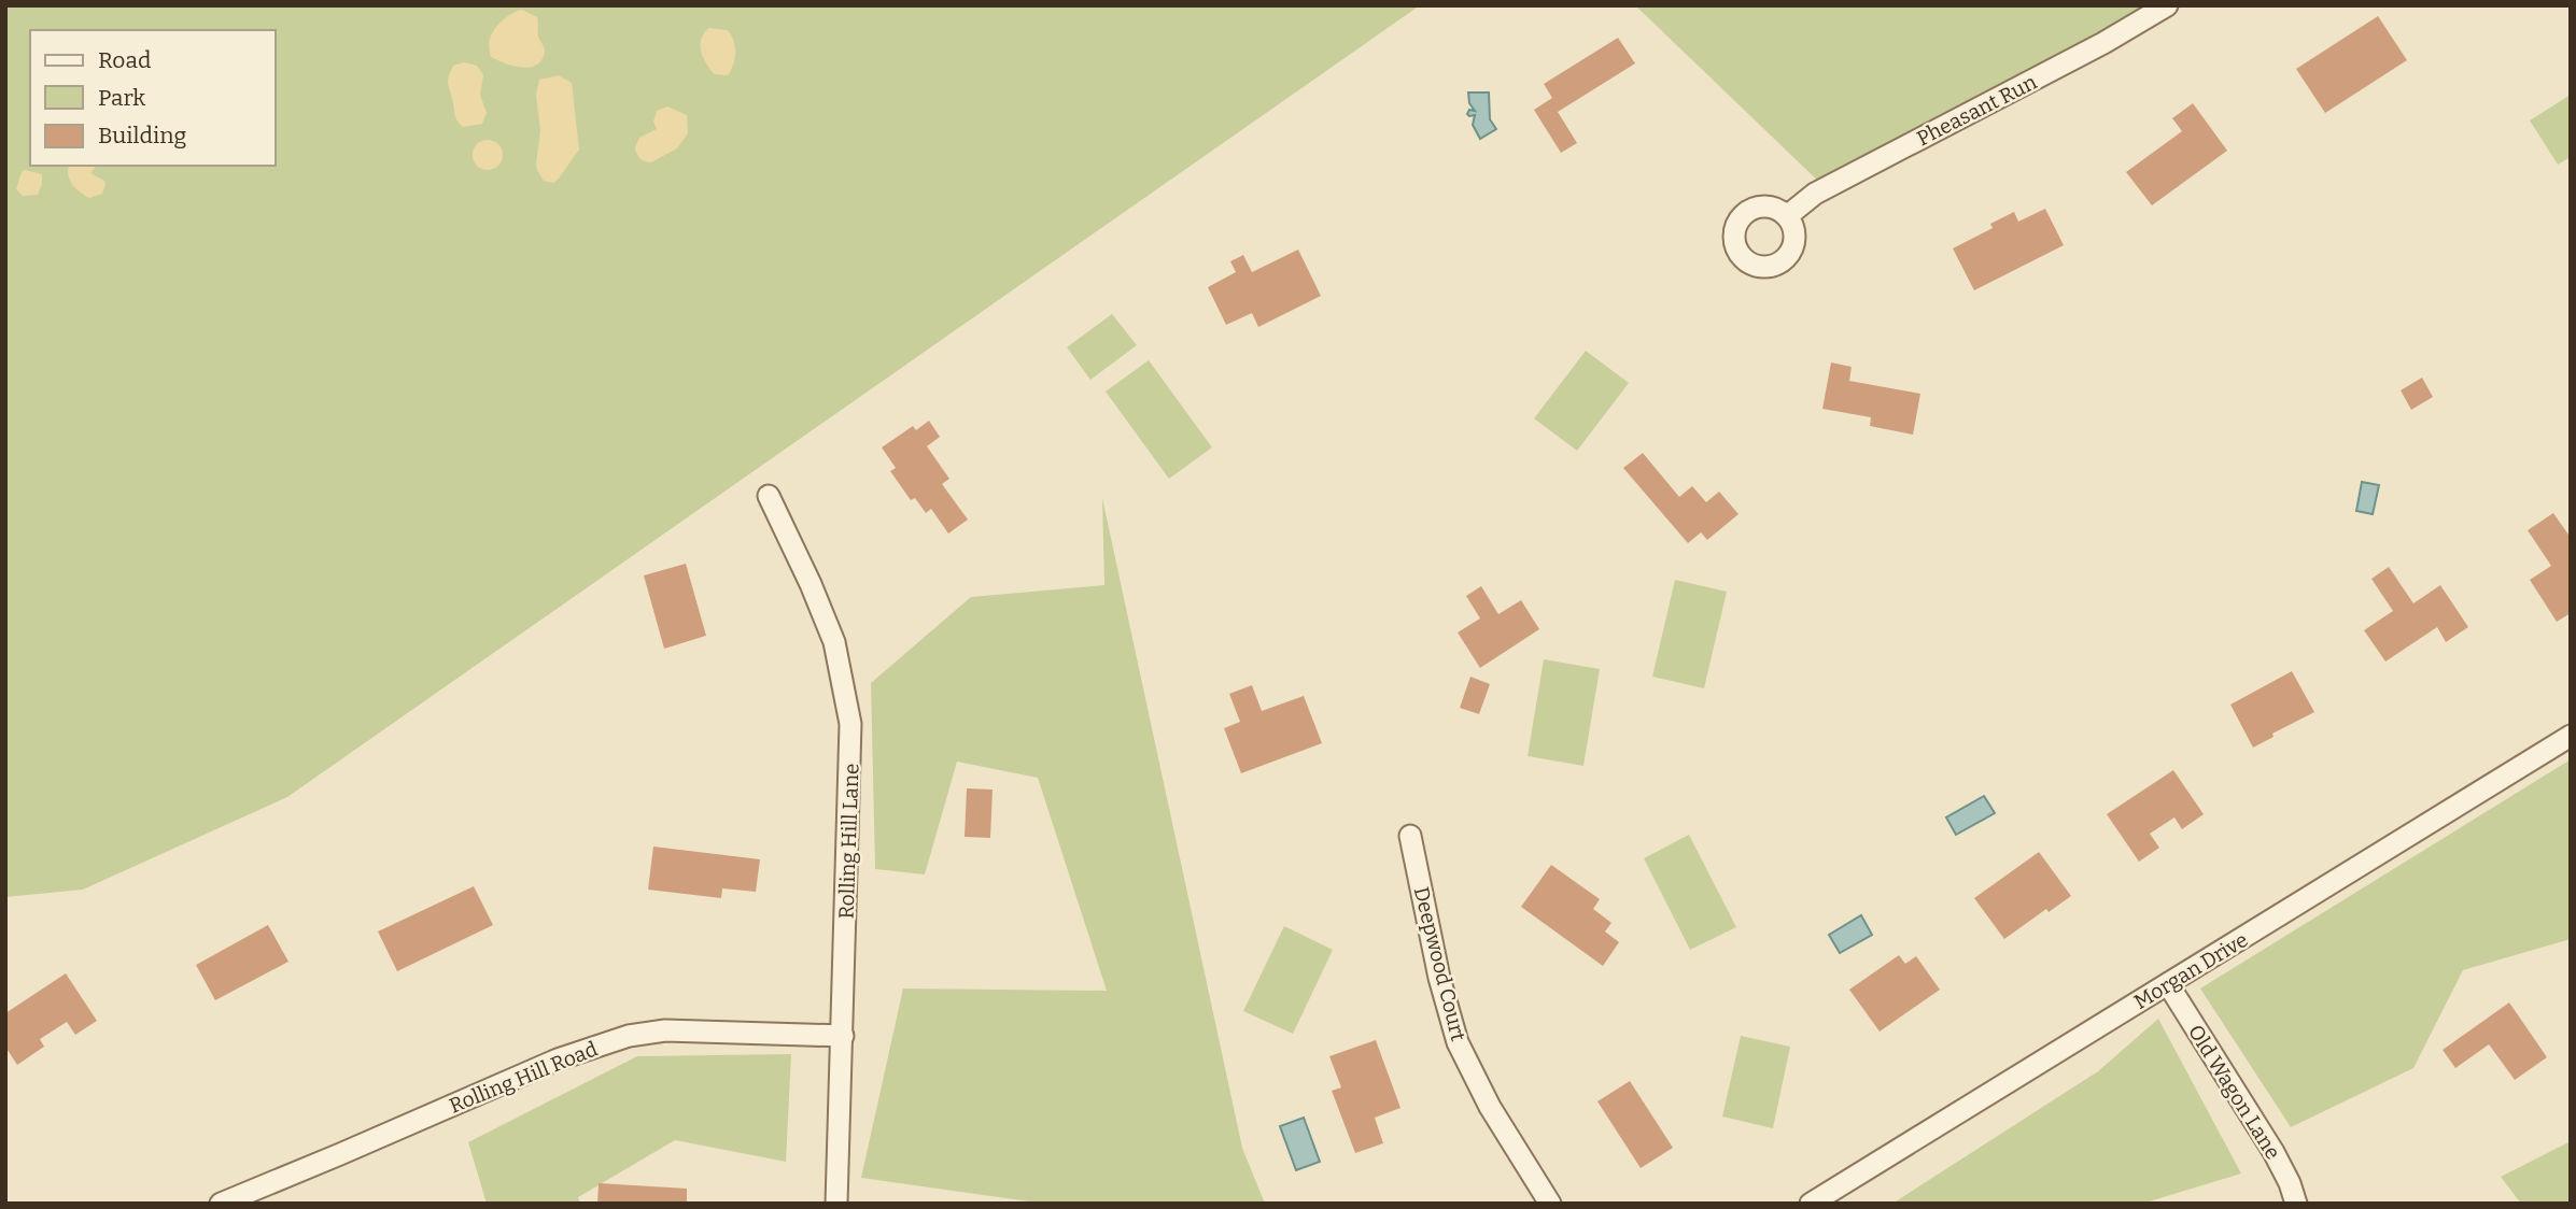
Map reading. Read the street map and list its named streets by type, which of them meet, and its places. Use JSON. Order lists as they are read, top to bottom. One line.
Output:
{"streets":{"street":["Pheasant Run","Rolling Hill Lane","Deepwood Court","Morgan Drive","Rolling Hill Road","Old Wagon Lane"]},"crossings":[["Rolling Hill Lane","Rolling Hill Road"],["Morgan Drive","Old Wagon Lane"]],"legend":["Road","Park","Building"]}
